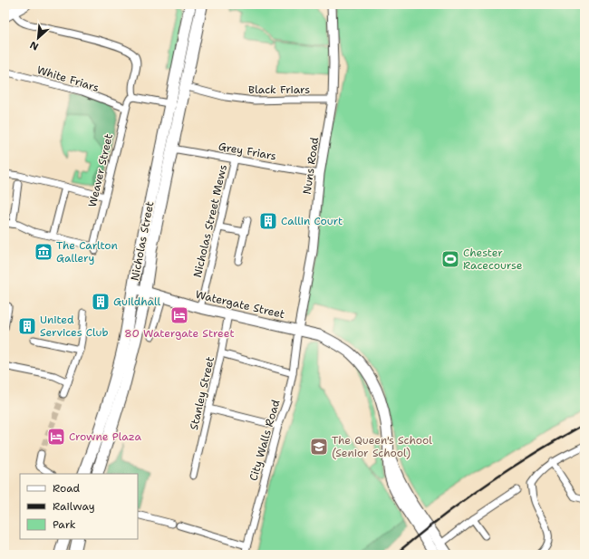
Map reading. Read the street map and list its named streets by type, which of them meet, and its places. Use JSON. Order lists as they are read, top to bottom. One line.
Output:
{"streets":{"highway":["Nicholas Street"],"main road":["Watergate Street"],"street":["White Friars","Black Friars","Grey Friars","Nuns Road","Weaver Street","Nicholas Street Mews","Stanley Street","City Walls Road"]},"crossings":[["White Friars","Weaver Street"],["Black Friars","Nuns Road"],["Black Friars","Nicholas Street"],["Grey Friars","Nuns Road"],["Grey Friars","Nicholas Street Mews"],["Grey Friars","Nicholas Street"],["Nuns Road","Watergate Street"],["Nuns Road","City Walls Road"],["Nicholas Street Mews","Watergate Street"],["Nicholas Street","Watergate Street"],["Watergate Street","Stanley Street"],["Watergate Street","City Walls Road"]],"places":{"building":["Callin Court","Guildhall","United Services Club"],"museum":["The Carlton Gallery"],"sports":["Chester Racecourse"],"hotel":["80 Watergate Street","Crowne Plaza"],"school or university":["The Queen's School (Senior School)"]},"legend":["Road","Railway","Park"],"north":"bottom left"}
